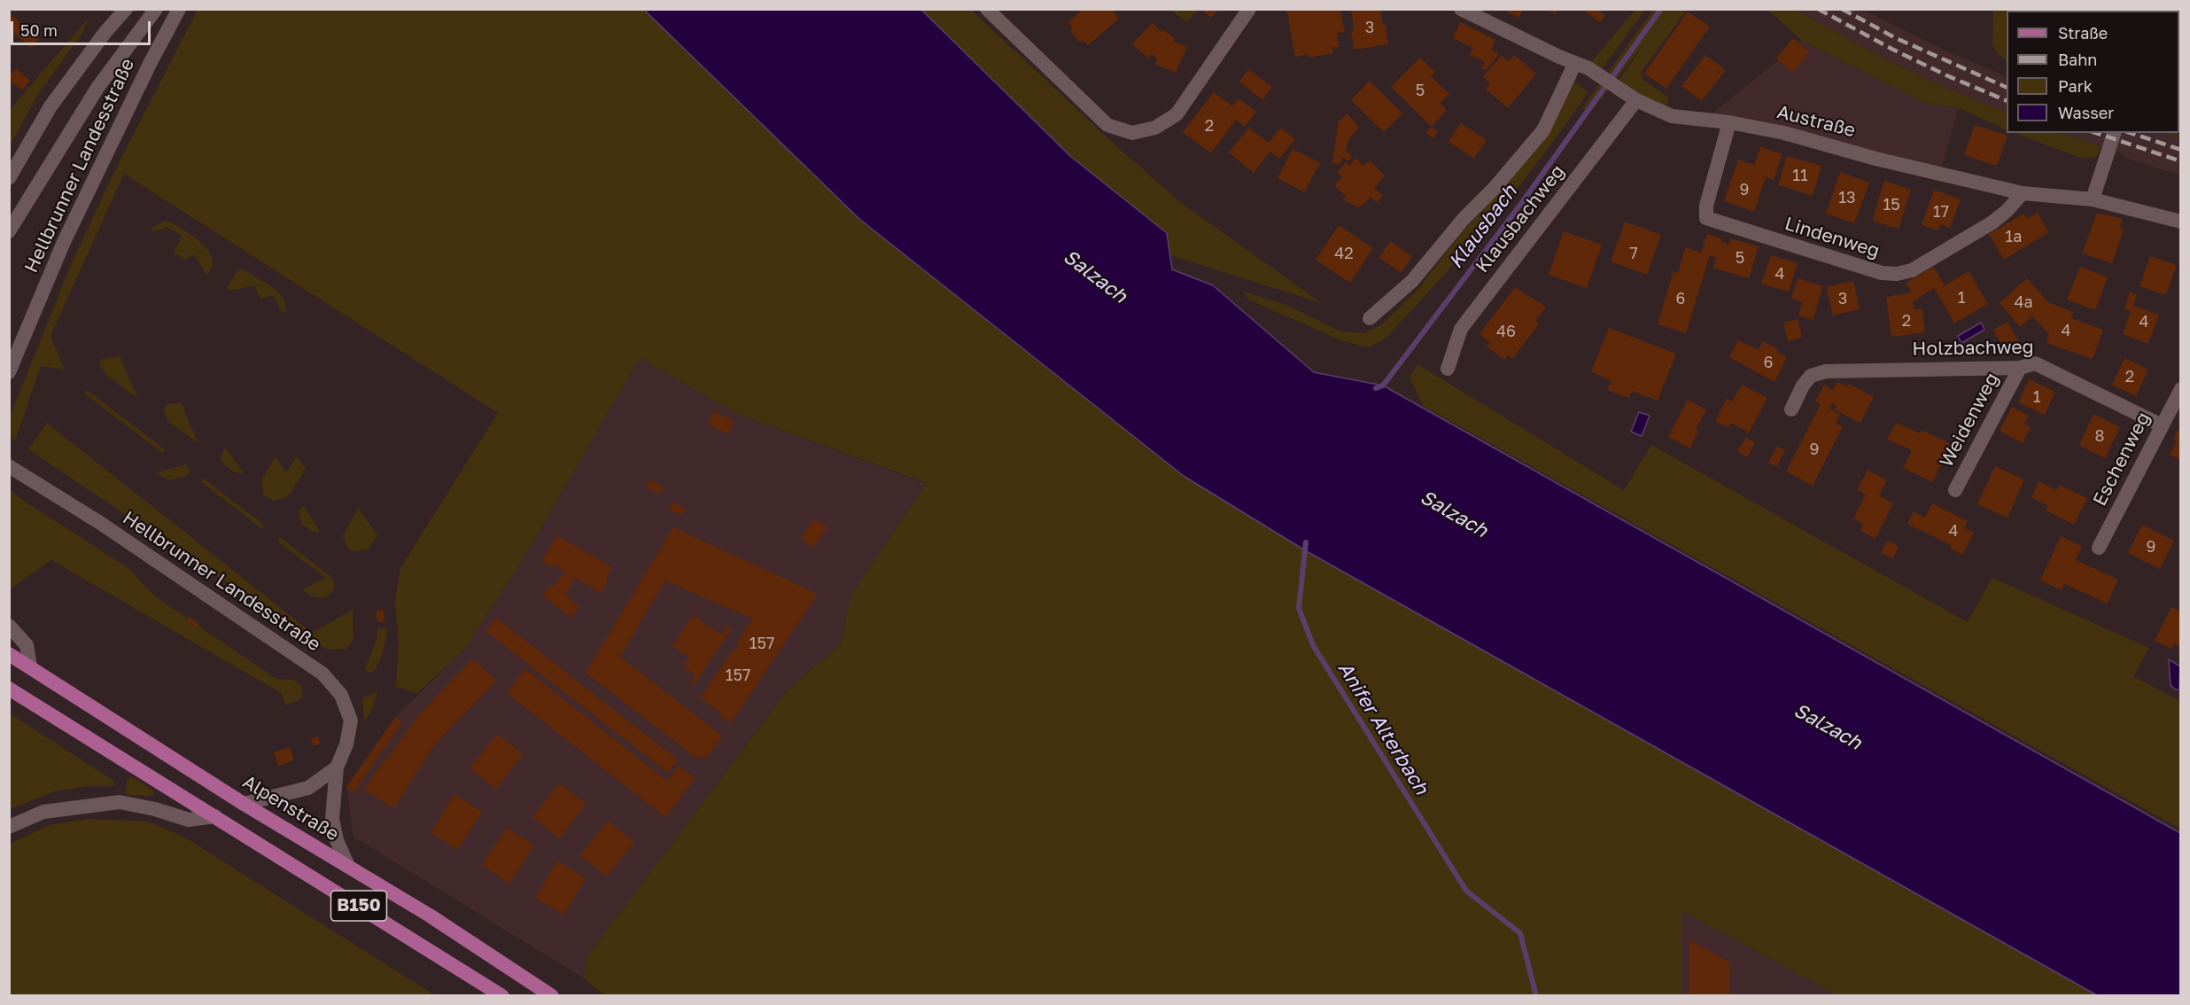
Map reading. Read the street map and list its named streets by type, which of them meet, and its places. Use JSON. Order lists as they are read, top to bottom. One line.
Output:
{"streets":{"main road":["Alpenstraße","B150"],"street":["Austraße","Hellbrunner Landesstraße","Klausbachweg","Lindenweg","Holzbachweg","Weidenweg","Eschenweg"]},"crossings":[["Austraße","Klausbachweg"],["Austraße","Lindenweg"],["Hellbrunner Landesstraße","Alpenstraße"],["Holzbachweg","Weidenweg"],["Holzbachweg","Eschenweg"]],"water":["Klausbach","Salzach","Anifer Alterbach"],"house_numbers":["3","5","2","11","9","13","15","17","1a","42","7","5","4","1","6","3","4a","2","4","4","46","6","2","1","8","9","4","9","157","157"],"legend":["Straße","Bahn","Park","Wasser"],"scale_bar":"50 m"}
